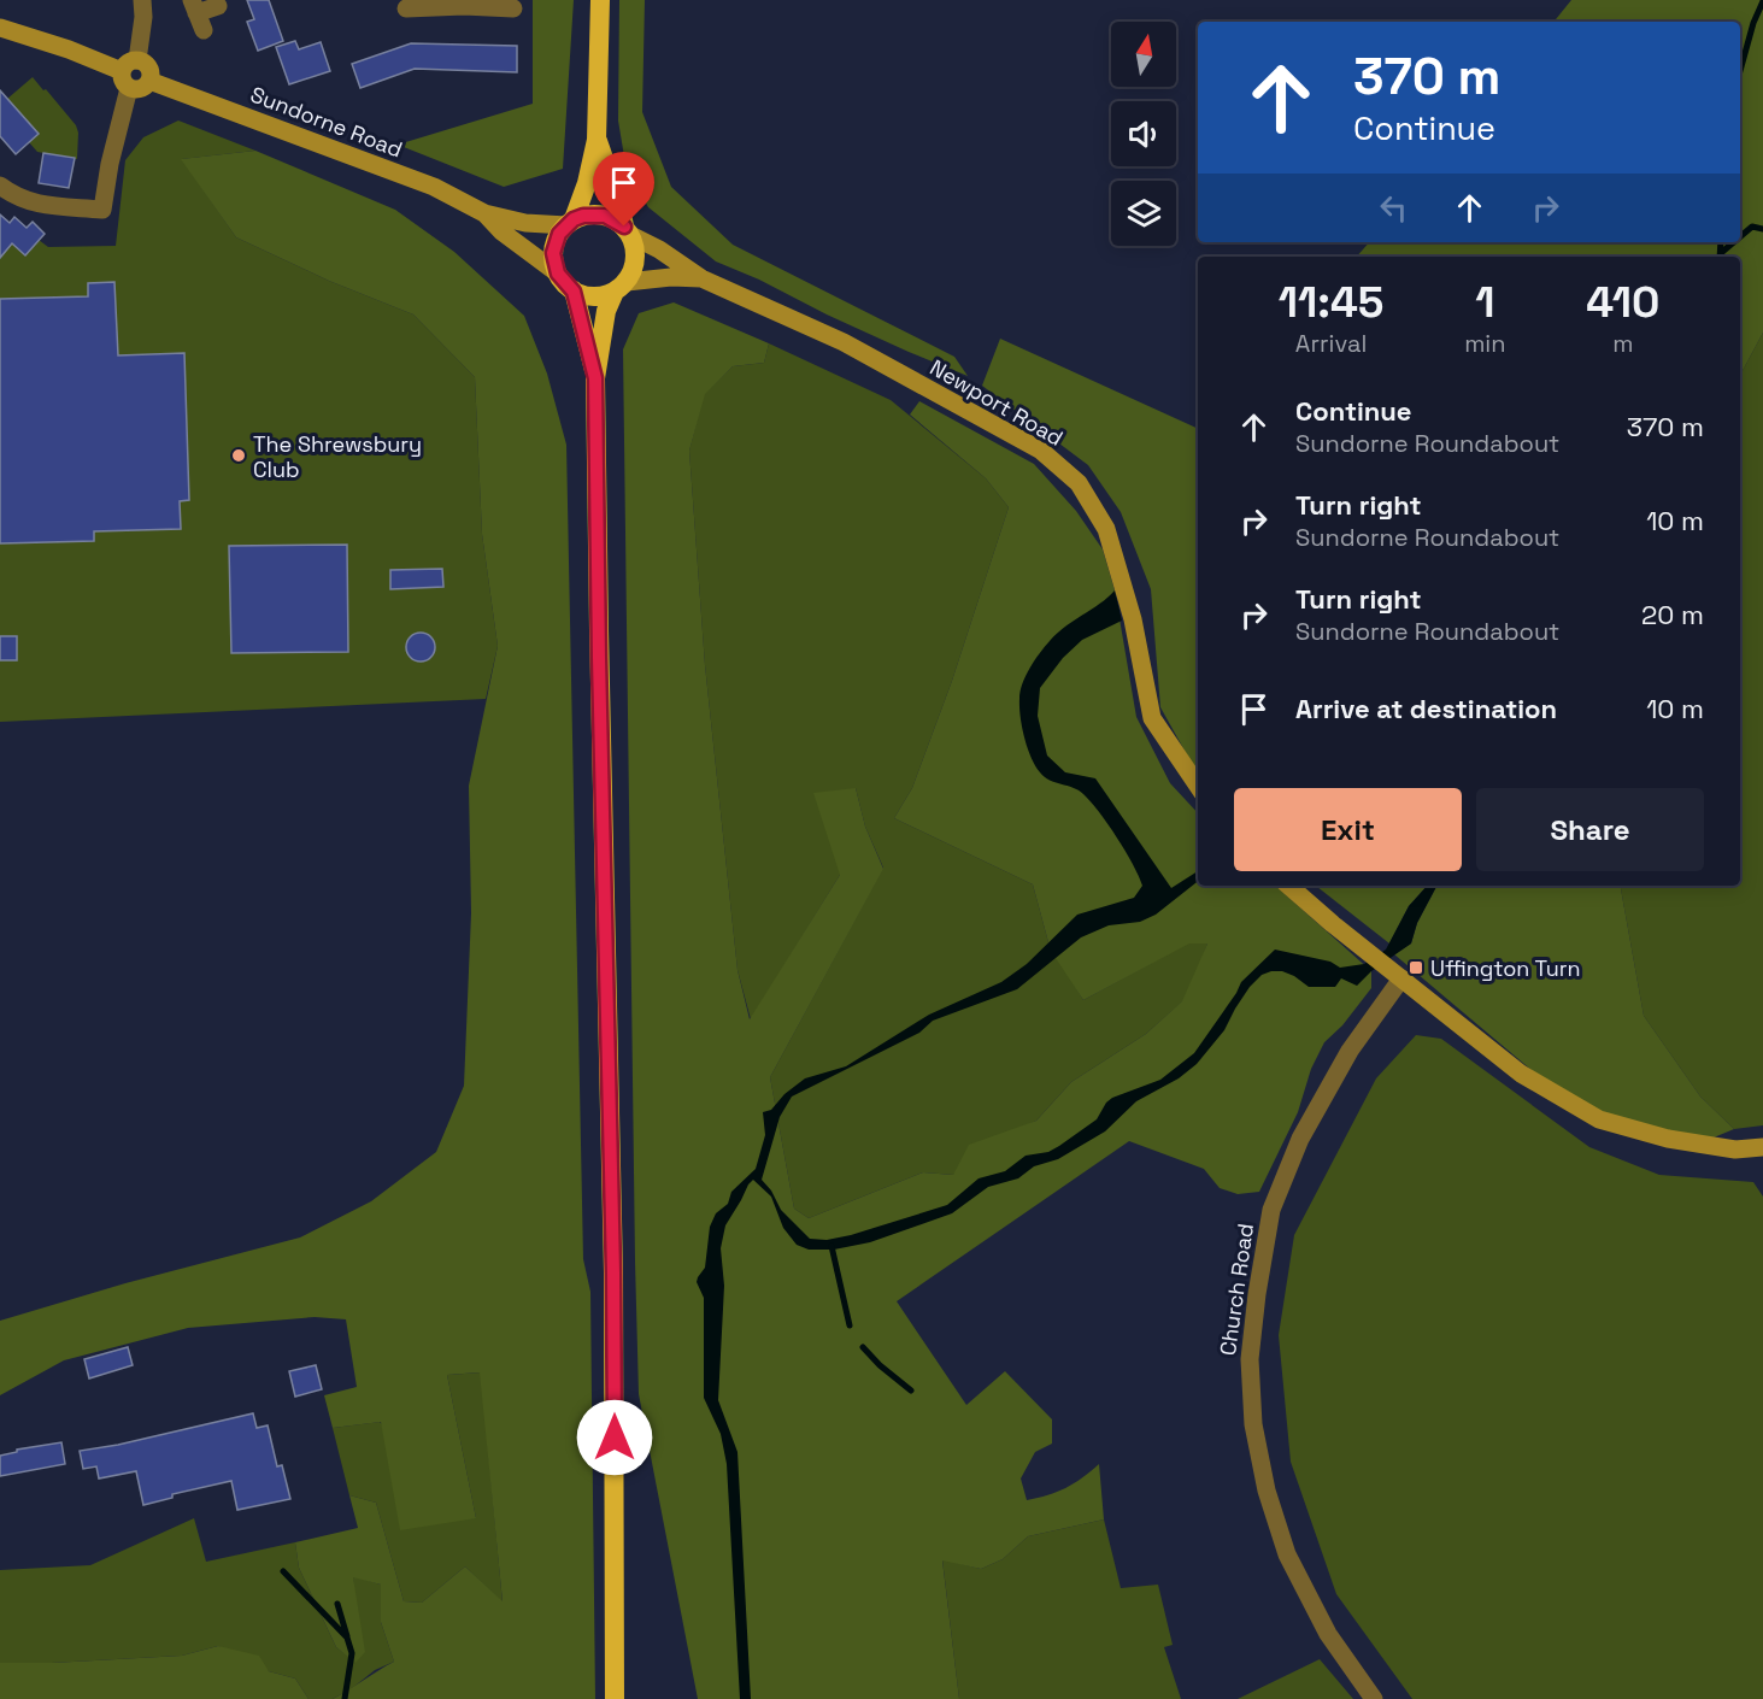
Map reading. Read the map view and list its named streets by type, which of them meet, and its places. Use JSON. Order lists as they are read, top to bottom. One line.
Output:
{"streets":{"main road":["Sundorne Road","Newport Road"],"street":["Church Road"]},"crossings":[["Sundorne Road","Newport Road"]],"places":{"other":["The Shrewsbury Club"],"transit":["Uffington Turn"]},"north":"top","page":{"turn":["370 m","Continue"],"eta":["11:45","Arrival","1","min","410","m"],"list":[{"name":"Continue","note":"Sundorne Roundabout","value":"370 m"},{"name":"Turn right","note":"Sundorne Roundabout","value":"10 m"},{"name":"Turn right","note":"Sundorne Roundabout","value":"20 m"},{"name":"Arrive at destination","value":"10 m"}],"buttons":["Exit","Share"]}}
